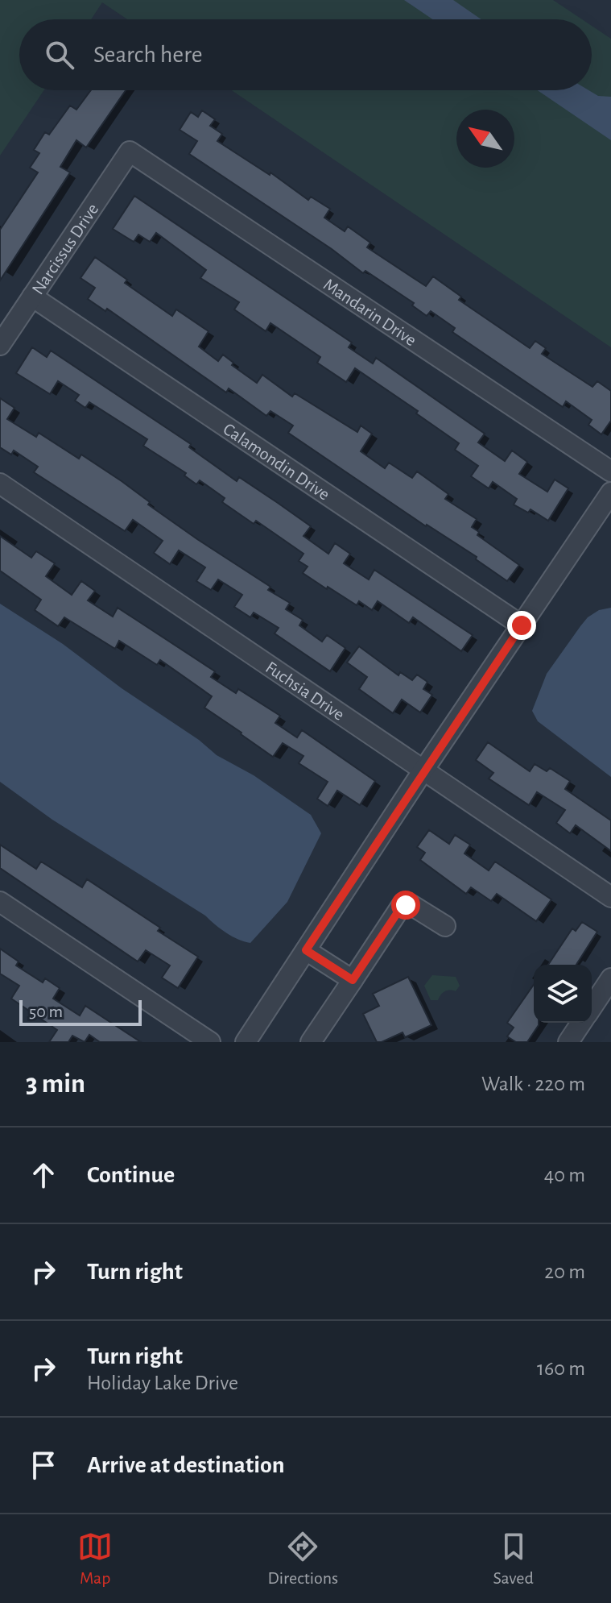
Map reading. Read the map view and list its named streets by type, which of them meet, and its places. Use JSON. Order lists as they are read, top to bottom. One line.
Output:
{"streets":{"street":["Narcissus Drive","Mandarin Drive","Calamondin Drive","Fuchsia Drive"]},"crossings":[["Narcissus Drive","Mandarin Drive"],["Narcissus Drive","Calamondin Drive"]],"scale_bar":"50 m","north":"top left","page":{"search":"Search here","scale":"50 m","heading":["3 min","Walk · 220 m"],"list":[["Continue","40 m"],["Turn right","20 m"],["Turn right","Holiday Lake Drive","160 m"],"Arrive at destination"],"nav":["Map","Directions","Saved"]}}
